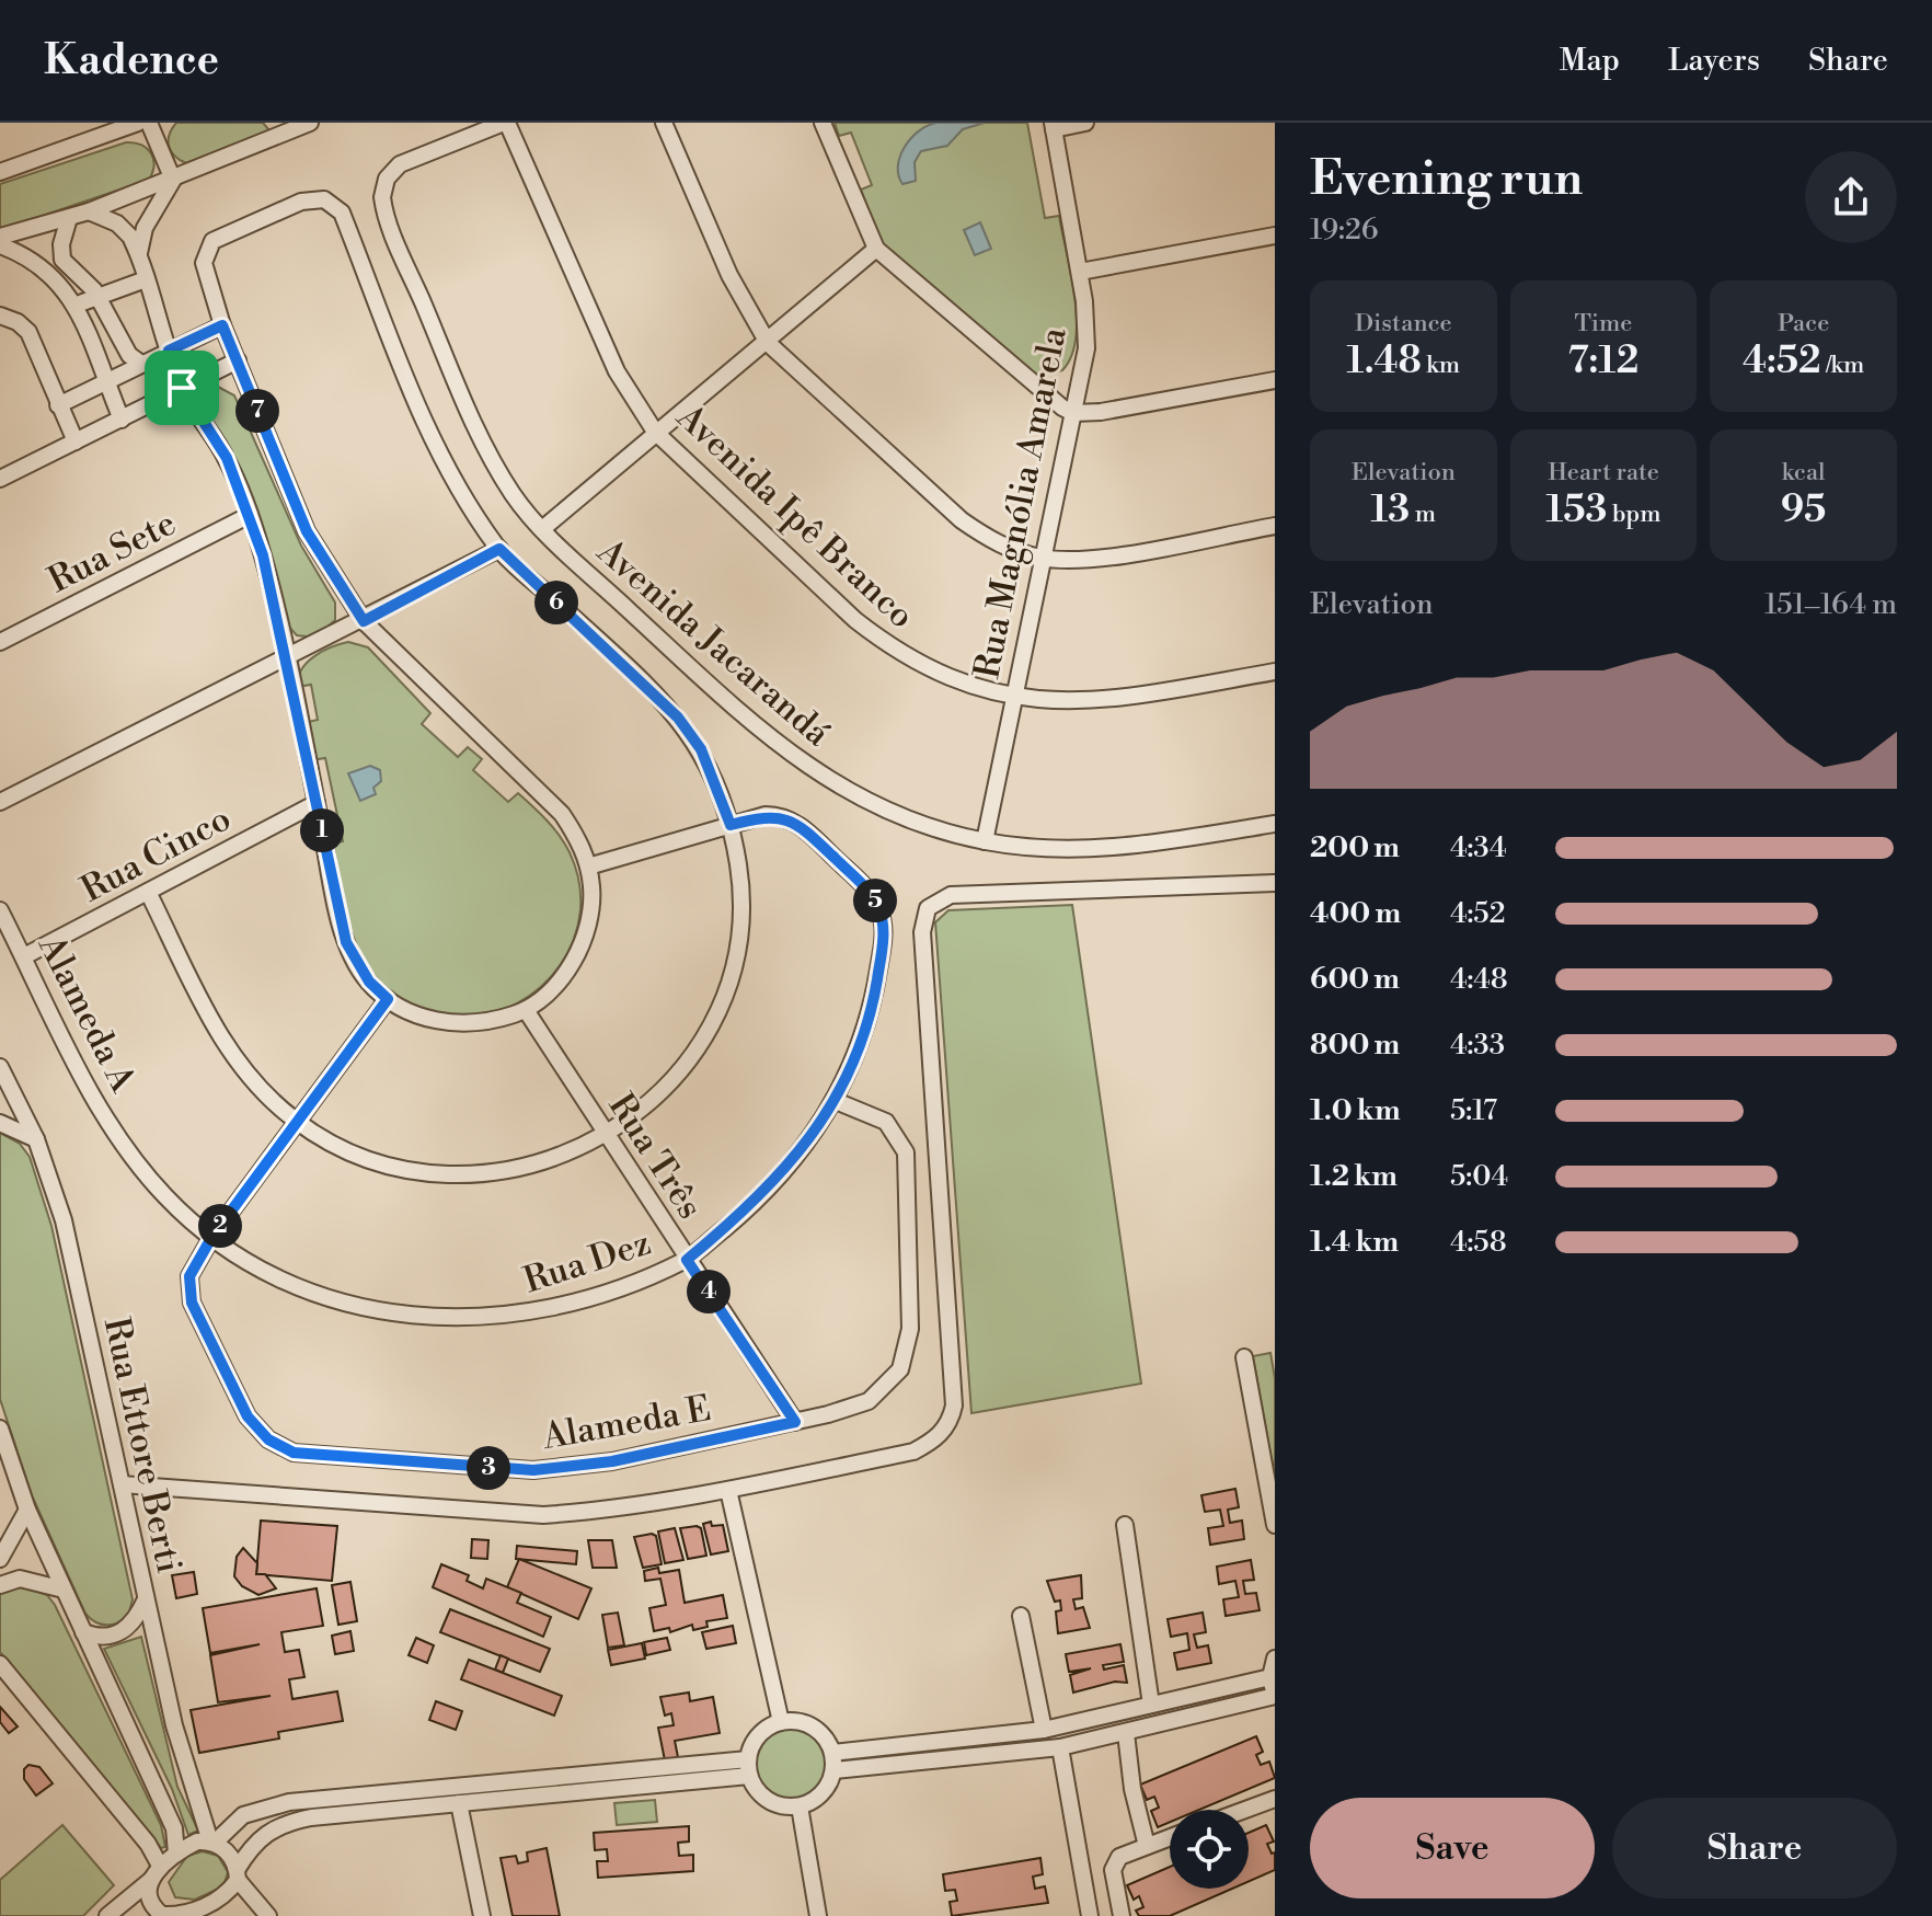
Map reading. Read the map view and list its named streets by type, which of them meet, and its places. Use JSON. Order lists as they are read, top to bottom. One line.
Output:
{"streets":{"street":["Rua Magnólia Amarela","Avenida Ipê Branco","Rua Sete","Avenida Jacarandá","Rua Cinco","Alameda A","Rua Três","Rua Dez","Alameda E","Rua Ettore Berti"]},"crossings":[["Rua Magnólia Amarela","Avenida Ipê Branco"],["Rua Magnólia Amarela","Avenida Jacarandá"],["Avenida Ipê Branco","Avenida Jacarandá"],["Rua Cinco","Alameda A"],["Alameda A","Rua Dez"],["Rua Três","Rua Dez"],["Rua Três","Alameda E"],["Rua Dez","Alameda E"]],"page":{"header":"Kadence","nav":["Map","Layers","Share"],"heading":["Evening run","19:26"],"stats":[["Distance","1.48 km"],["Time","7:12"],["Pace","4:52 /km"],["Elevation","13 m"],["Heart rate","153 bpm"],["kcal","95"]],"pins":["7","6","1","5","2","4","3"],"chart":["Elevation","151–164 m"],"list":[{"name":"200 m","note":"4:34"},{"name":"400 m","note":"4:52"},{"name":"600 m","note":"4:48"},{"name":"800 m","note":"4:33"},{"name":"1.0 km","note":"5:17"},{"name":"1.2 km","note":"5:04"},{"name":"1.4 km","note":"4:58"}],"buttons":["Save","Share"]}}
